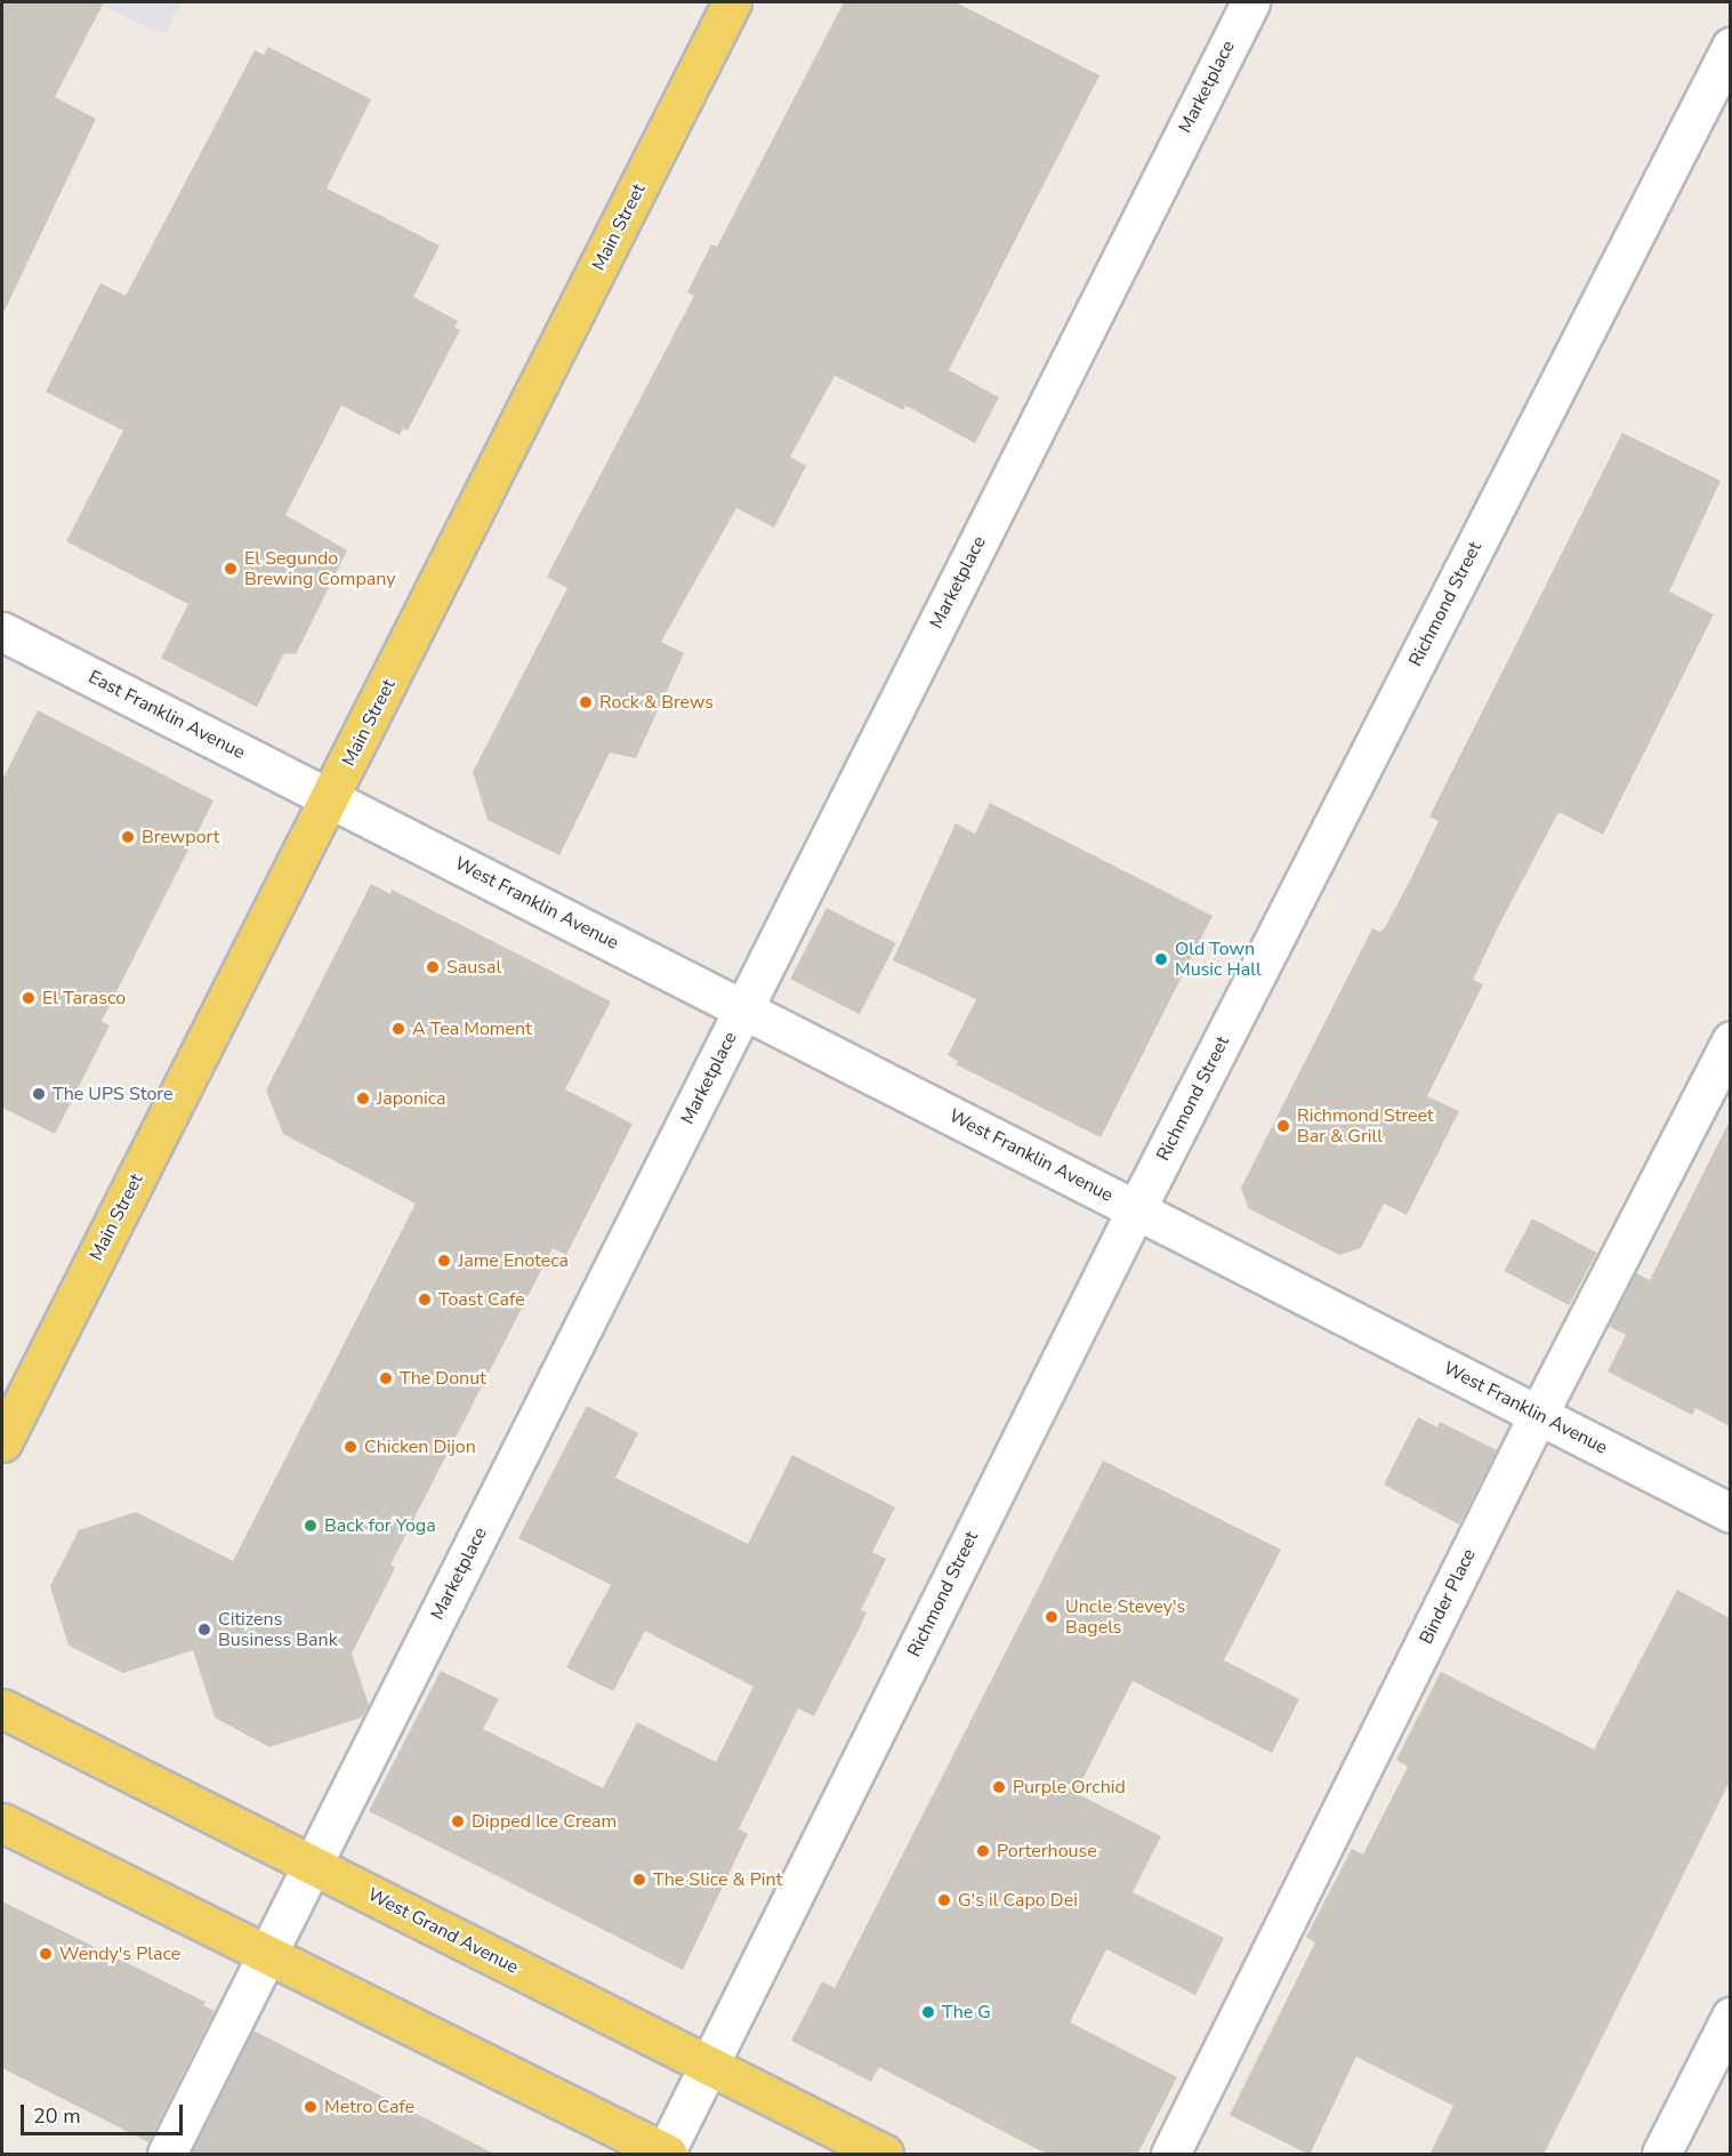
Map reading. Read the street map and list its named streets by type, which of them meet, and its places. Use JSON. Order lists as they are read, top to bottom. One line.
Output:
{"streets":{"main road":["Main Street","West Grand Avenue"],"street":["Marketplace","Richmond Street","East Franklin Avenue","West Franklin Avenue","Binder Place"]},"crossings":[["Marketplace","West Franklin Avenue"],["Marketplace","West Grand Avenue"],["Main Street","East Franklin Avenue"],["Main Street","West Franklin Avenue"],["Richmond Street","West Franklin Avenue"],["Richmond Street","West Grand Avenue"],["East Franklin Avenue","West Franklin Avenue"],["West Franklin Avenue","Binder Place"]],"places":["El Segundo Brewing Company","Rock & Brews","Brewport","Old Town Music Hall","Sausal","El Tarasco","A Tea Moment","The UPS Store","Japonica","Richmond Street Bar & Grill","Jame Enoteca","Toast Cafe","The Donut","Chicken Dijon","Back for Yoga","Uncle Stevey's Bagels","Citizens Business Bank","Purple Orchid","Dipped Ice Cream","Porterhouse","The Slice & Pint","G's il Capo Dei","Wendy's Place","The G","Metro Cafe"],"scale_bar":"20 m"}
